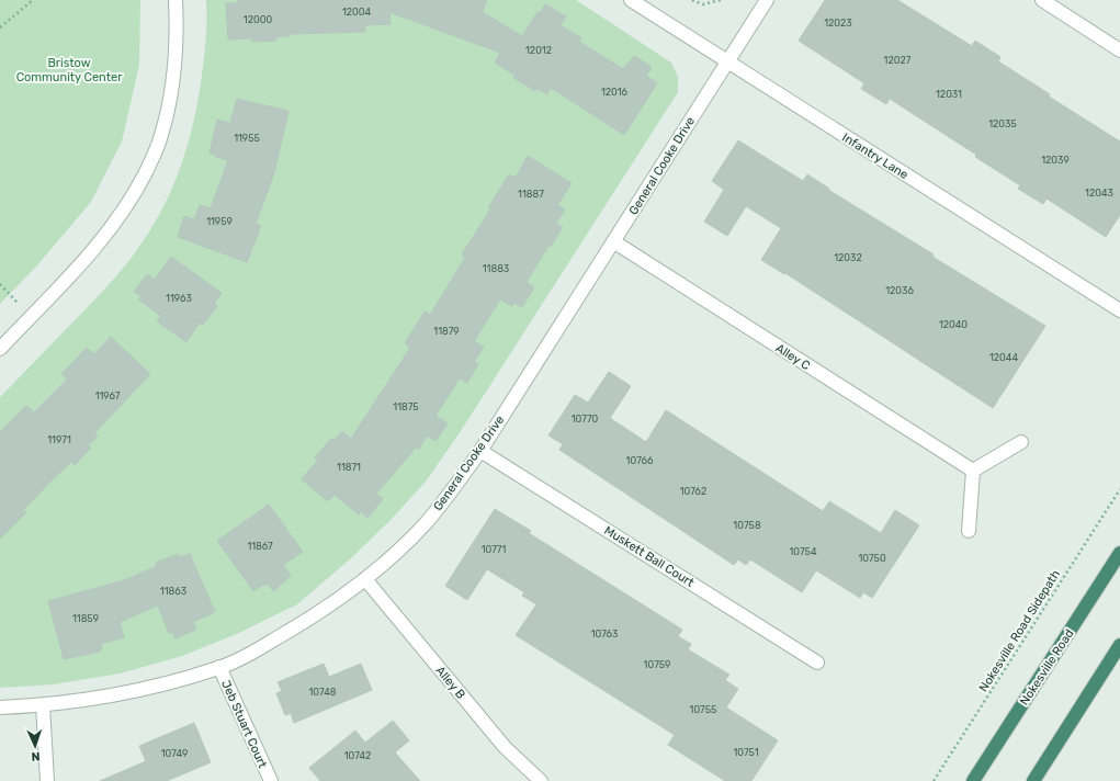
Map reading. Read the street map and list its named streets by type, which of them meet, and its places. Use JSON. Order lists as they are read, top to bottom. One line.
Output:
{"streets":{"highway":["Nokesville Road"],"street":["Infantry Lane","General Cooke Drive","Alley C","Muskett Ball Court","Alley B","Jeb Stuart Court"],"path":["Nokesville Road Sidepath"]},"crossings":[["Infantry Lane","General Cooke Drive"],["General Cooke Drive","Alley C"],["General Cooke Drive","Muskett Ball Court"],["General Cooke Drive","Alley B"],["General Cooke Drive","Jeb Stuart Court"]],"parks":["Bristow Community Center"],"house_numbers":["12004","12000","12023","12012","12027","12016","12031","12035","11955","12039","12043","11887","11959","12032","11883","12036","11963","12040","11879","12044","11967","11875","10770","11971","10766","11871","10762","10758","11867","10771","10754","10750","11863","11859","10763","10759","10748","10755","10751","10749","10742"],"north":"bottom"}
